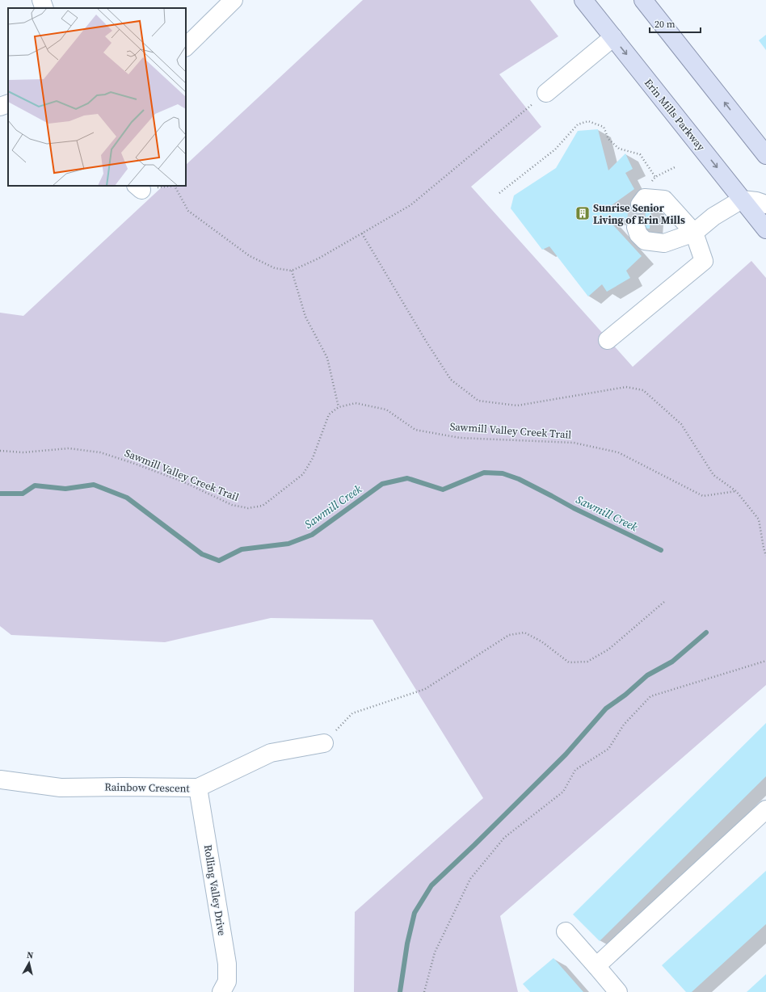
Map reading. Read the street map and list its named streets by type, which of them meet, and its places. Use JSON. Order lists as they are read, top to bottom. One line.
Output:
{"streets":{"main road":["Erin Mills Parkway"],"street":["Rainbow Crescent","Rolling Valley Drive"],"path":["Sawmill Valley Creek Trail"]},"crossings":[["Rainbow Crescent","Rolling Valley Drive"]],"water":["Sawmill Creek"],"places":{"building":["Sunrise Senior Living of Erin Mills"]},"scale_bar":"20 m","north":"top"}
